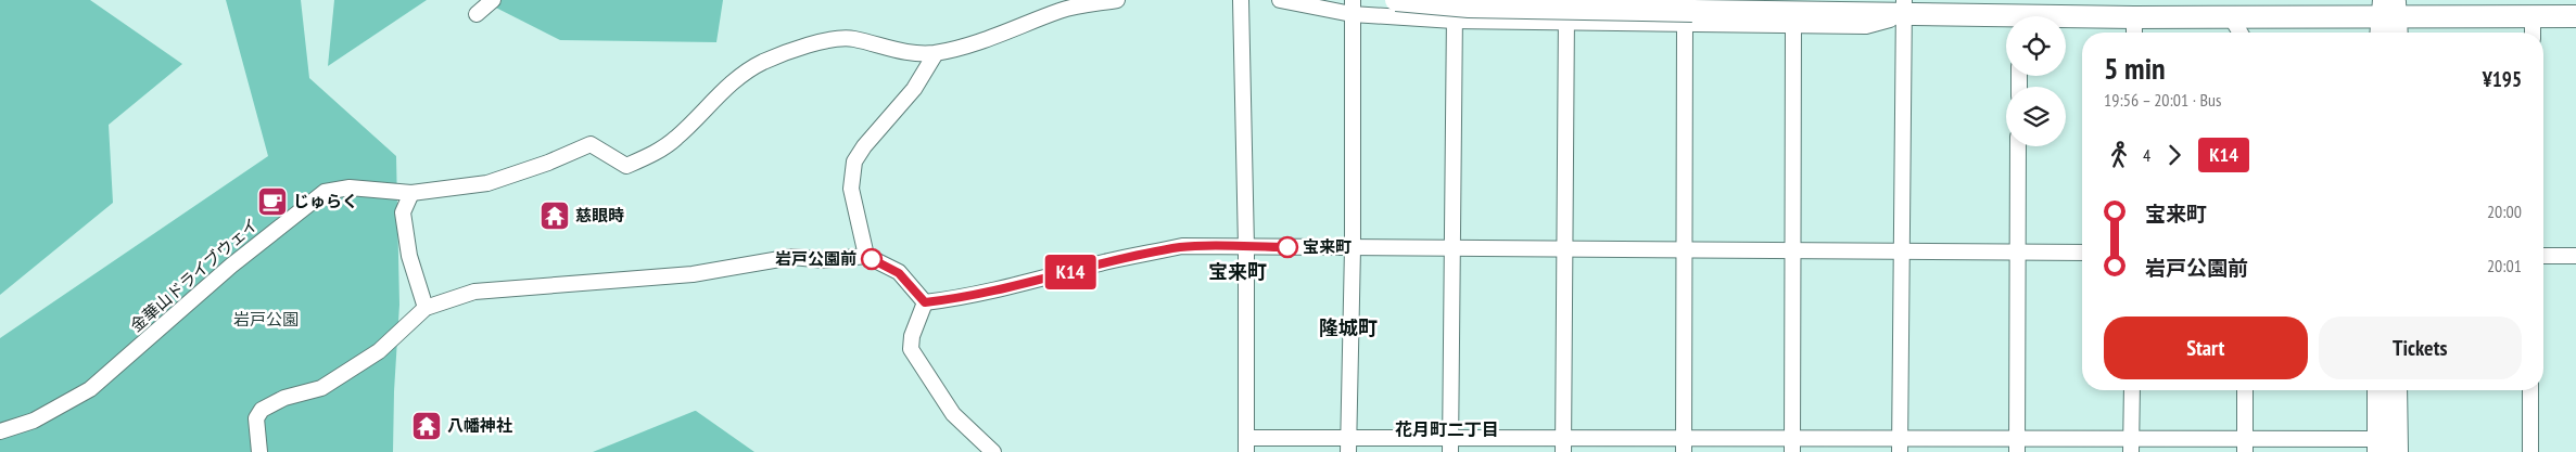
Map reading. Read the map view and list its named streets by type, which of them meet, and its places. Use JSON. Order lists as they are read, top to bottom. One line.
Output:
{"streets":{"street":["金華山ドライブウェイ"]},"districts":["宝来町","隆城町","花月町二丁目"],"parks":["岩戸公園"],"places":{"cafe":["じゅらく"],"temple":["慈眼時","八幡神社"],"other":["宝来町","岩戸公園前"]},"lines":["bus line K14"],"page":{"on_map":"K14","heading":["5 min","19:56 – 20:01 · Bus","¥195"],"legs":["4","K14"],"list":[{"name":"宝来町","value":"20:00"},{"name":"岩戸公園前","value":"20:01"}],"buttons":["Start","Tickets"]}}
